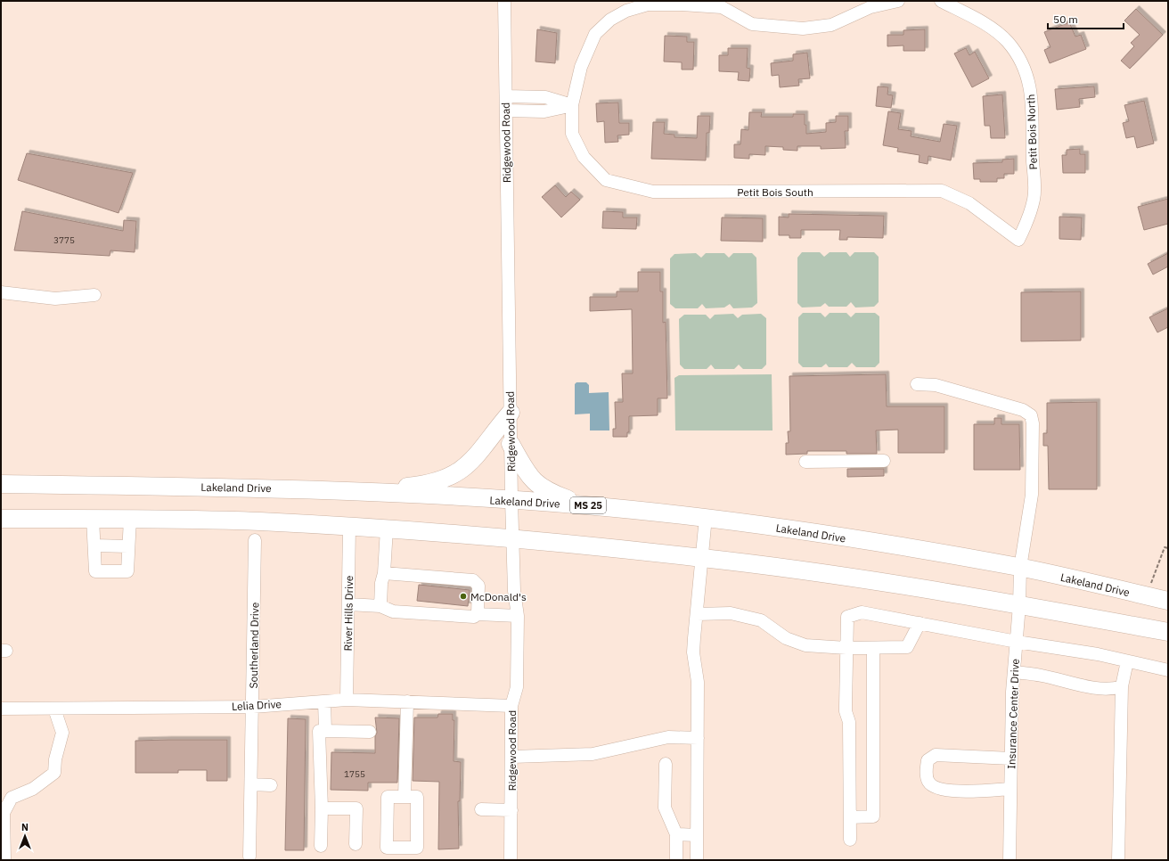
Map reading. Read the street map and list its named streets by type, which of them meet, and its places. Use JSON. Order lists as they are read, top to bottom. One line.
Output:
{"streets":{"highway":["Lakeland Drive","MS 25"],"street":["Petit Bois North","Ridgewood Road","Petit Bois South","River Hills Drive","Southerland Drive","Lelia Drive","Insurance Center Drive"]},"crossings":[["Petit Bois North","Petit Bois South"],["Ridgewood Road","Lakeland Drive"],["Ridgewood Road","Lelia Drive"],["Lakeland Drive","Insurance Center Drive"],["River Hills Drive","Lelia Drive"],["Southerland Drive","Lelia Drive"]],"places":["McDonald's"],"house_numbers":["3775","1755"],"scale_bar":"50 m","north":"top"}
